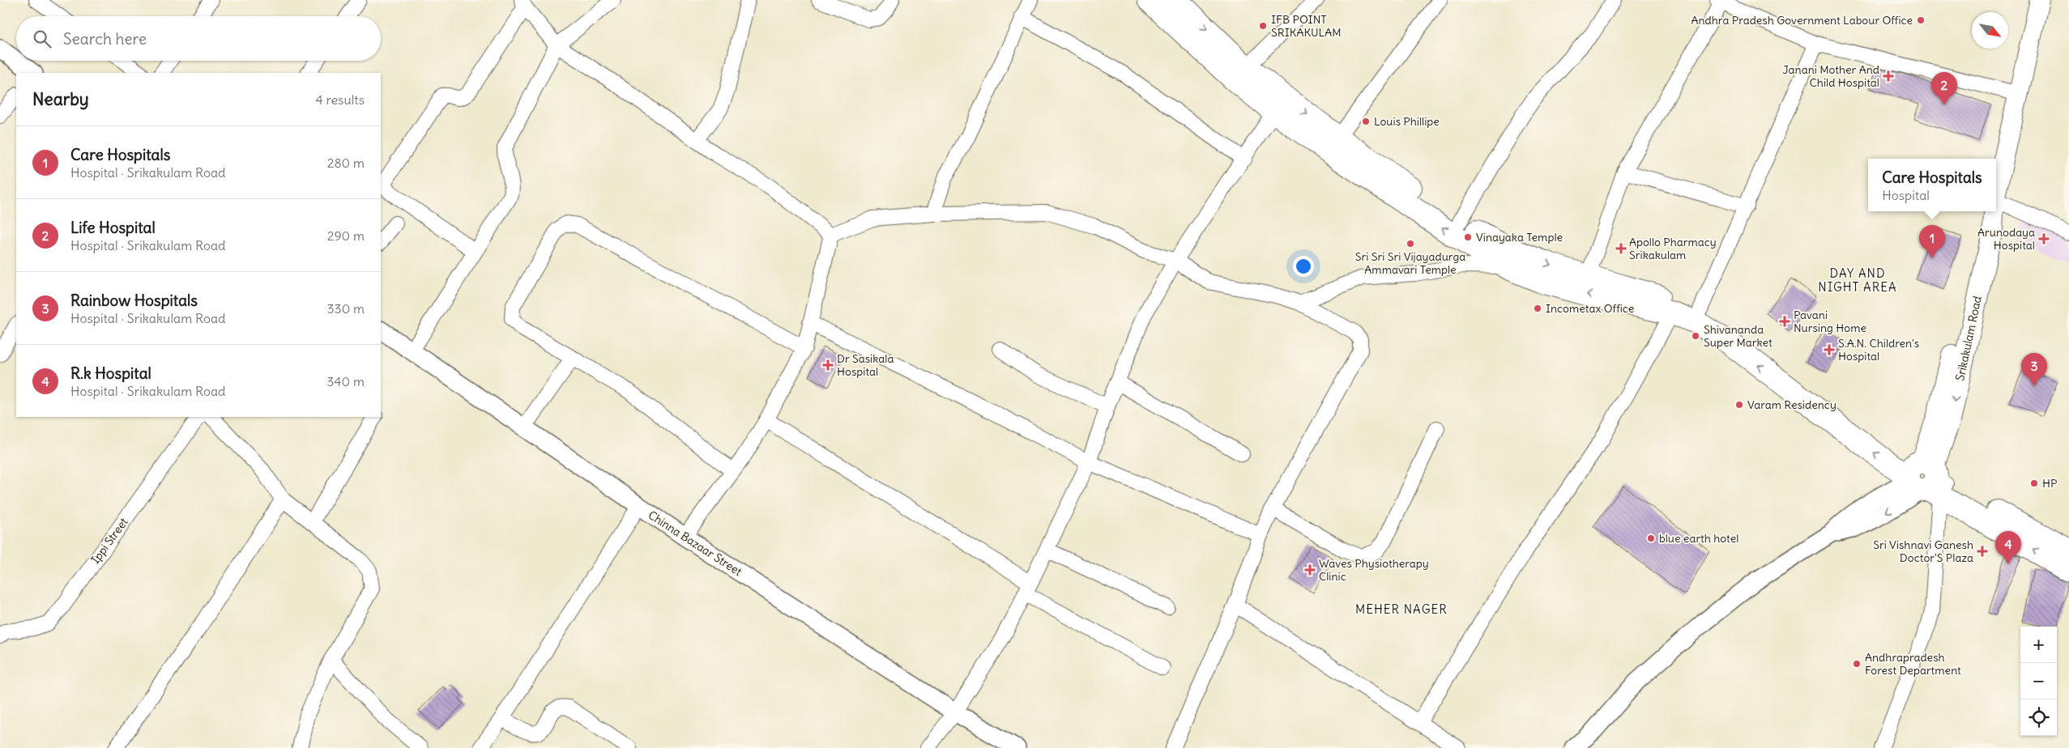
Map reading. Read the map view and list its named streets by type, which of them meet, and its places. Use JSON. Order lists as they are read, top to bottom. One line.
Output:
{"streets":{"main road":["Srikakulam Road"],"street":["Ippi Street","Chinna Bazaar Street"]},"districts":["DAY AND NIGHT AREA","MEHER NAGER"],"places":{"other":["Andhra Pradesh Government Labour Office","IFB POINT SRIKAKULAM","Louis Phillipe","Vinayaka Temple","Sri Sri Sri Vijayadurga Ammavari Temple","Incometax Office","Shivananda Super Market","Varam Residency","HP","blue earth hotel","Andhrapradesh Forest Department"],"health":["Janani Mother And Child Hospital","Arunodaya Hospital","Apollo Pharmacy Srikakulam","Pavani Nursing Home","S.A.N. Children's Hospital","Dr Sasikala Hospital","Sri Vishnavi Ganesh Doctor'S Plaza","Waves Physiotherapy Clinic"]},"north":"bottom right","page":{"search":"Search here","pins":["2","1","3","4"],"heading":["Nearby","4 results"],"list":[{"mark":"1","name":"Care Hospitals","note":"Hospital · Srikakulam Road","value":"280 m"},{"mark":"2","name":"Life Hospital","note":"Hospital · Srikakulam Road","value":"290 m"},{"mark":"3","name":"Rainbow Hospitals","note":"Hospital · Srikakulam Road","value":"330 m"},{"mark":"4","name":"R.k Hospital","note":"Hospital · Srikakulam Road","value":"340 m"}],"popup":["Care Hospitals","Hospital"],"map_buttons":["+","−"]}}
